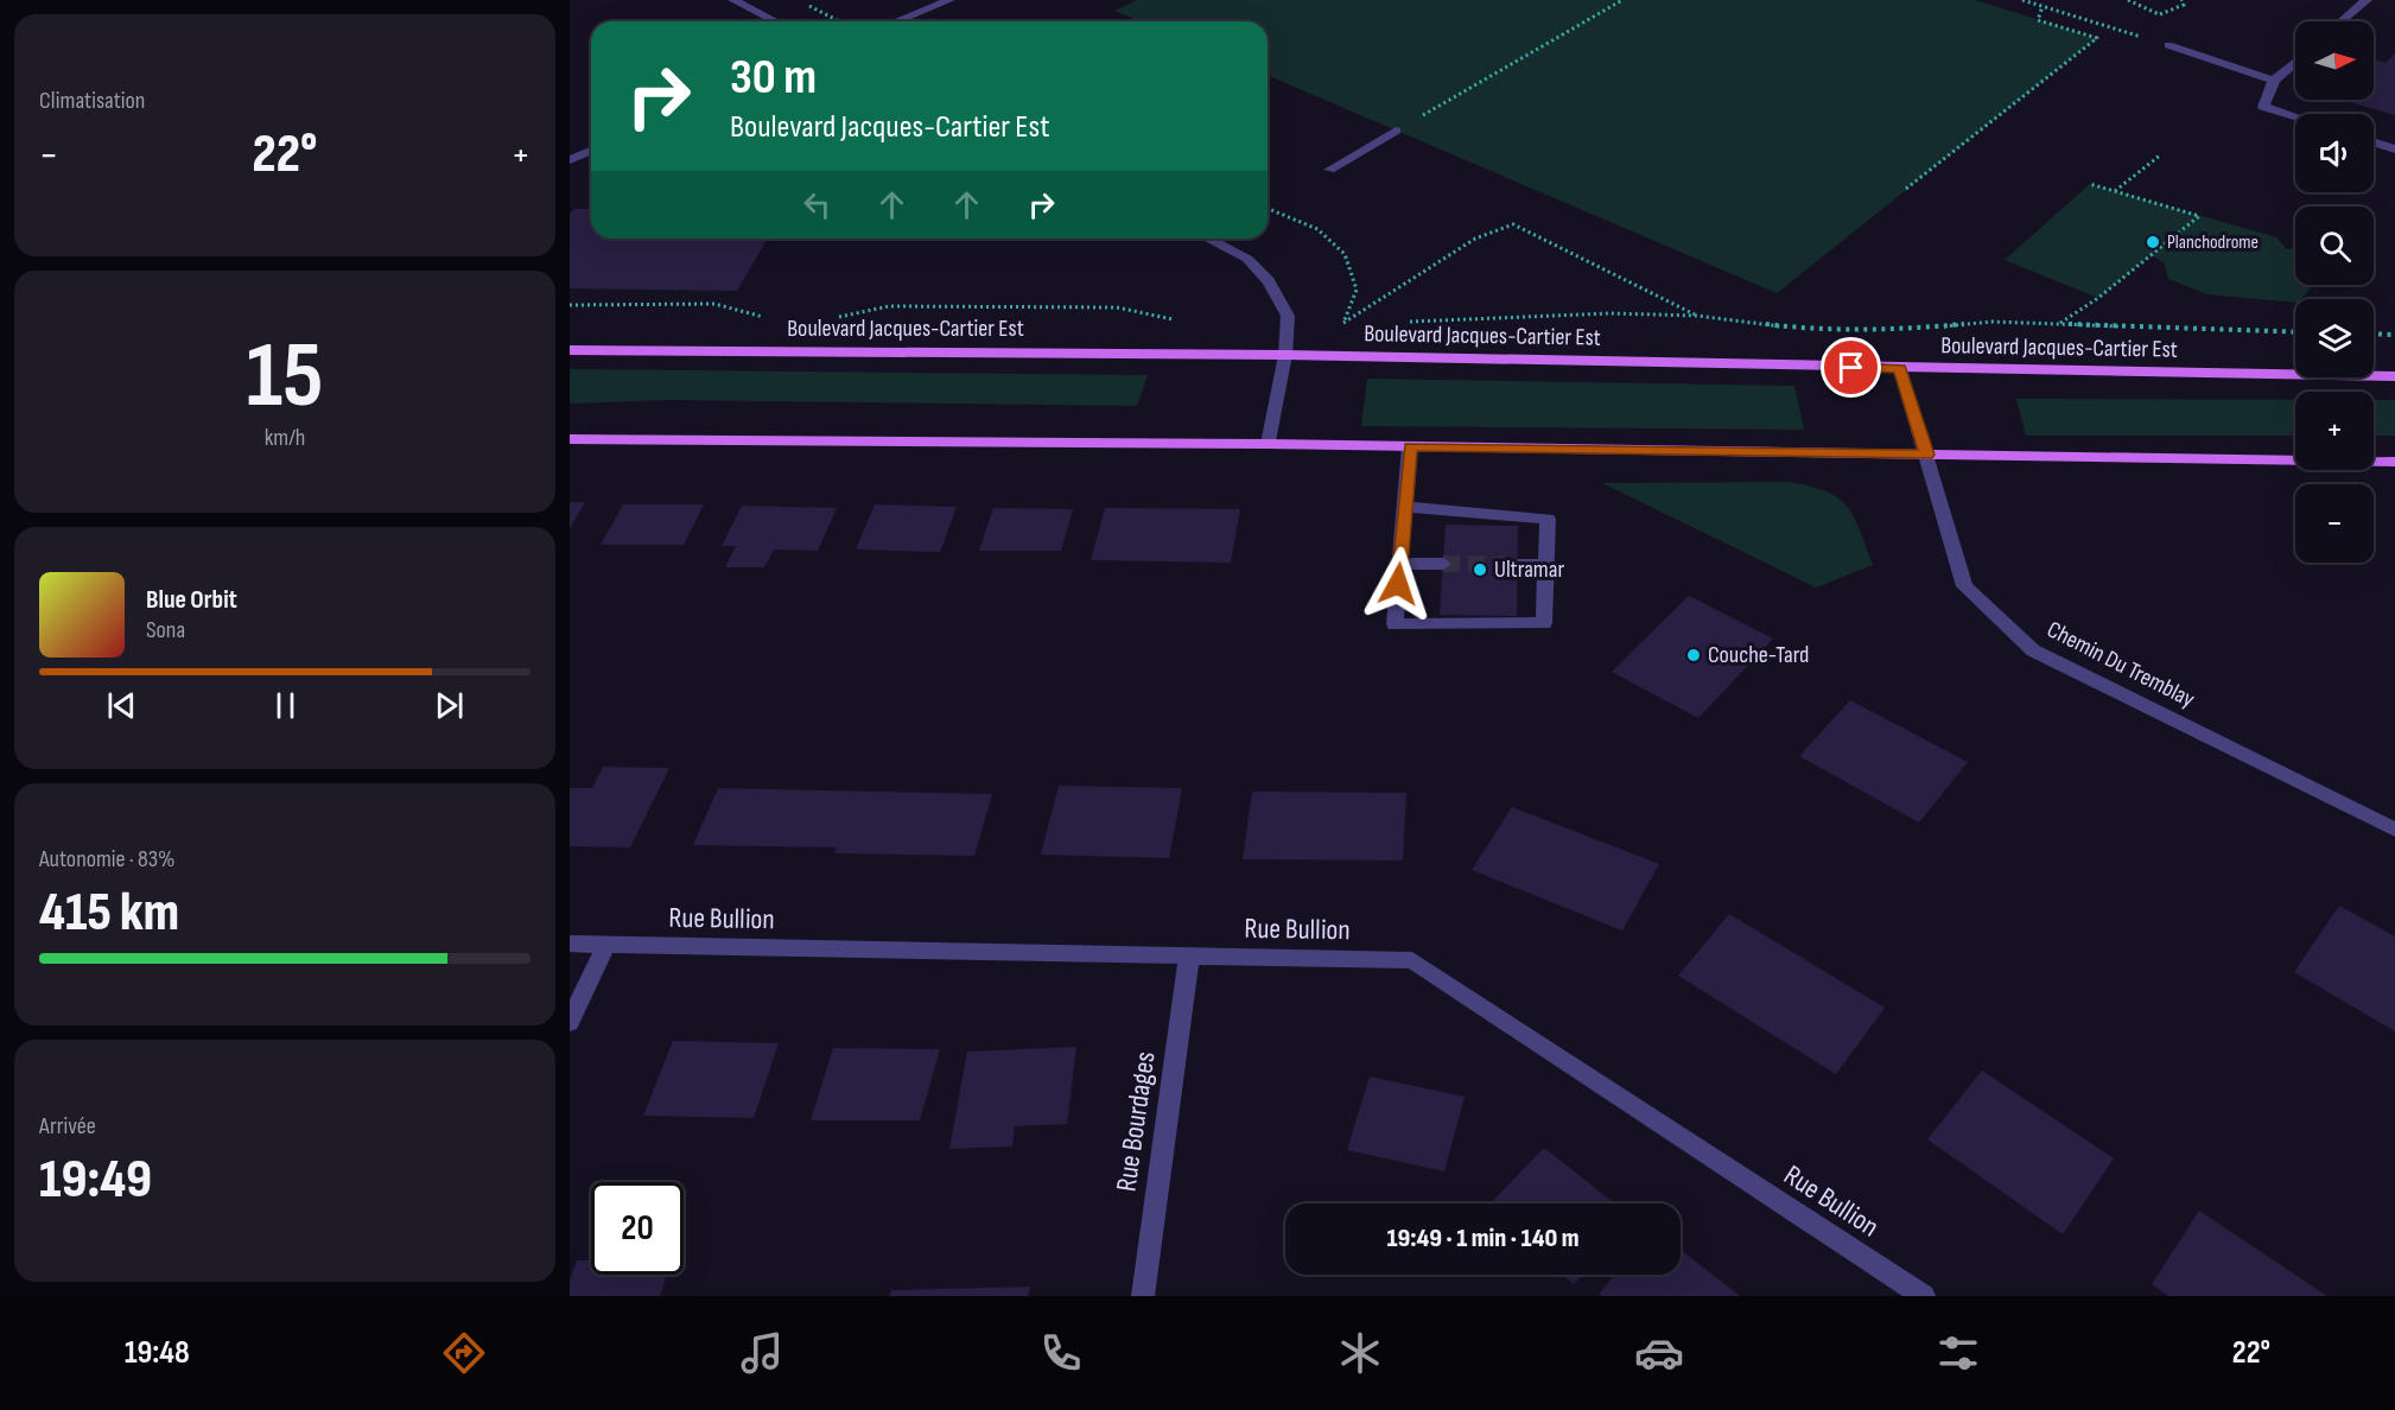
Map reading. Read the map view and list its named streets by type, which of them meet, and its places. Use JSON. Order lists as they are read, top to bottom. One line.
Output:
{"streets":{"main road":["Boulevard Jacques-Cartier Est"],"street":["Chemin Du Tremblay","Rue Bullion","Rue Bourdages"]},"crossings":[["Boulevard Jacques-Cartier Est","Chemin Du Tremblay"],["Rue Bullion","Rue Bourdages"]],"places":["Planchodrome","Ultramar","Couche-Tard"],"north":"right","page":{"tile":["Climatisation",["15","km/h"],["Autonomie · 83%","415 km"],["Arrivée","19:49"]],"map_buttons":["+","−"],"turn":["30 m","Boulevard Jacques-Cartier Est"],"heat":["−","22°","+"],"song":["Blue Orbit","Sona"],"limit":"20","trip":"19:49 · 1 min · 140 m","tabs":["19:48","22°"]}}
